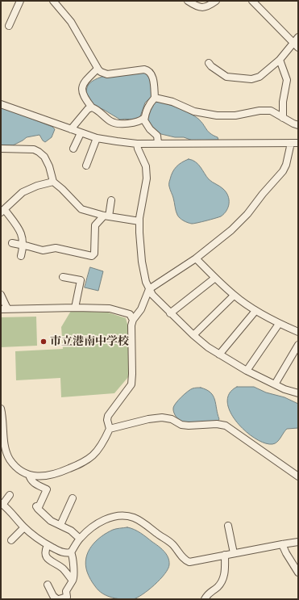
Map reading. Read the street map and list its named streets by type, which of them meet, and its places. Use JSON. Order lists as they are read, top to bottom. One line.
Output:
{"places":["市立港南中学校"]}
